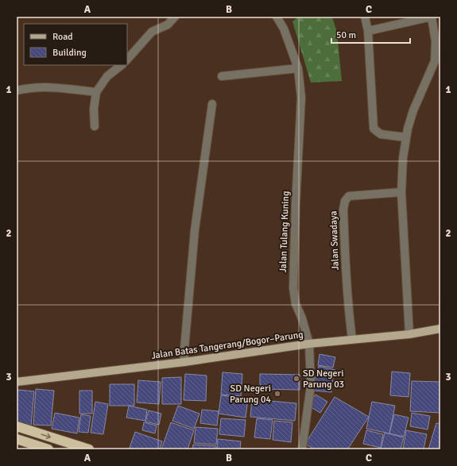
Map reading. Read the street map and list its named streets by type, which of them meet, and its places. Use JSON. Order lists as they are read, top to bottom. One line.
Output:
{"streets":{"main road":["Jalan Batas Tangerang/Bogor–Parung"],"street":["Jalan Tulang Kuning","Jalan Swadaya"]},"crossings":[["Jalan Tulang Kuning","Jalan Batas Tangerang/Bogor–Parung"],["Jalan Swadaya","Jalan Batas Tangerang/Bogor–Parung"]],"places":["SD Negeri Parung 03","SD Negeri Parung 04"],"legend":["Road","Building"],"scale_bar":"50 m","grid":{"columns":["A","B","C"],"rows":["1","2","3"]}}
